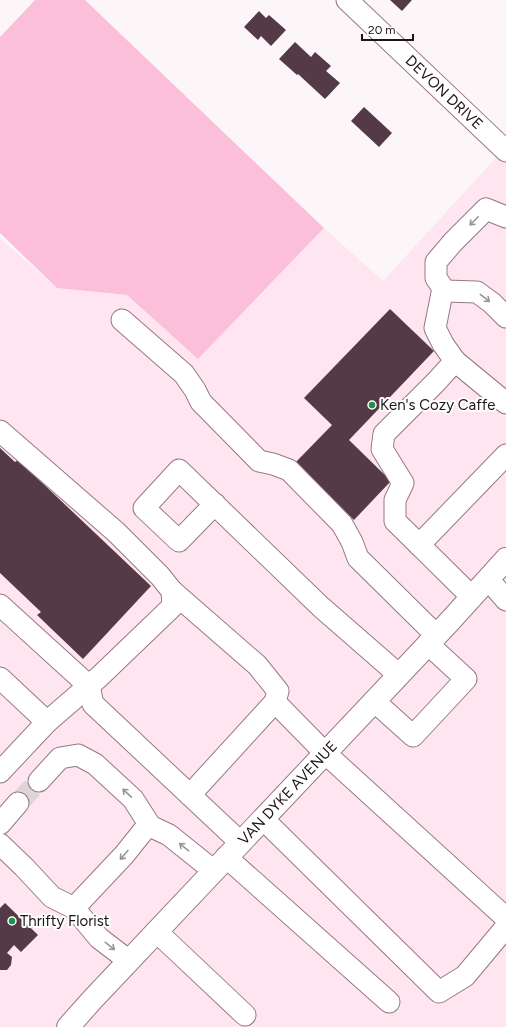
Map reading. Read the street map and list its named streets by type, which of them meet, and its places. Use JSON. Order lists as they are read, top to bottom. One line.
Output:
{"streets":{"main road":["VAN DYKE AVENUE"],"street":["DEVON DRIVE"]},"places":["Ken's Cozy Caffe","Thrifty Florist"],"scale_bar":"20 m"}
